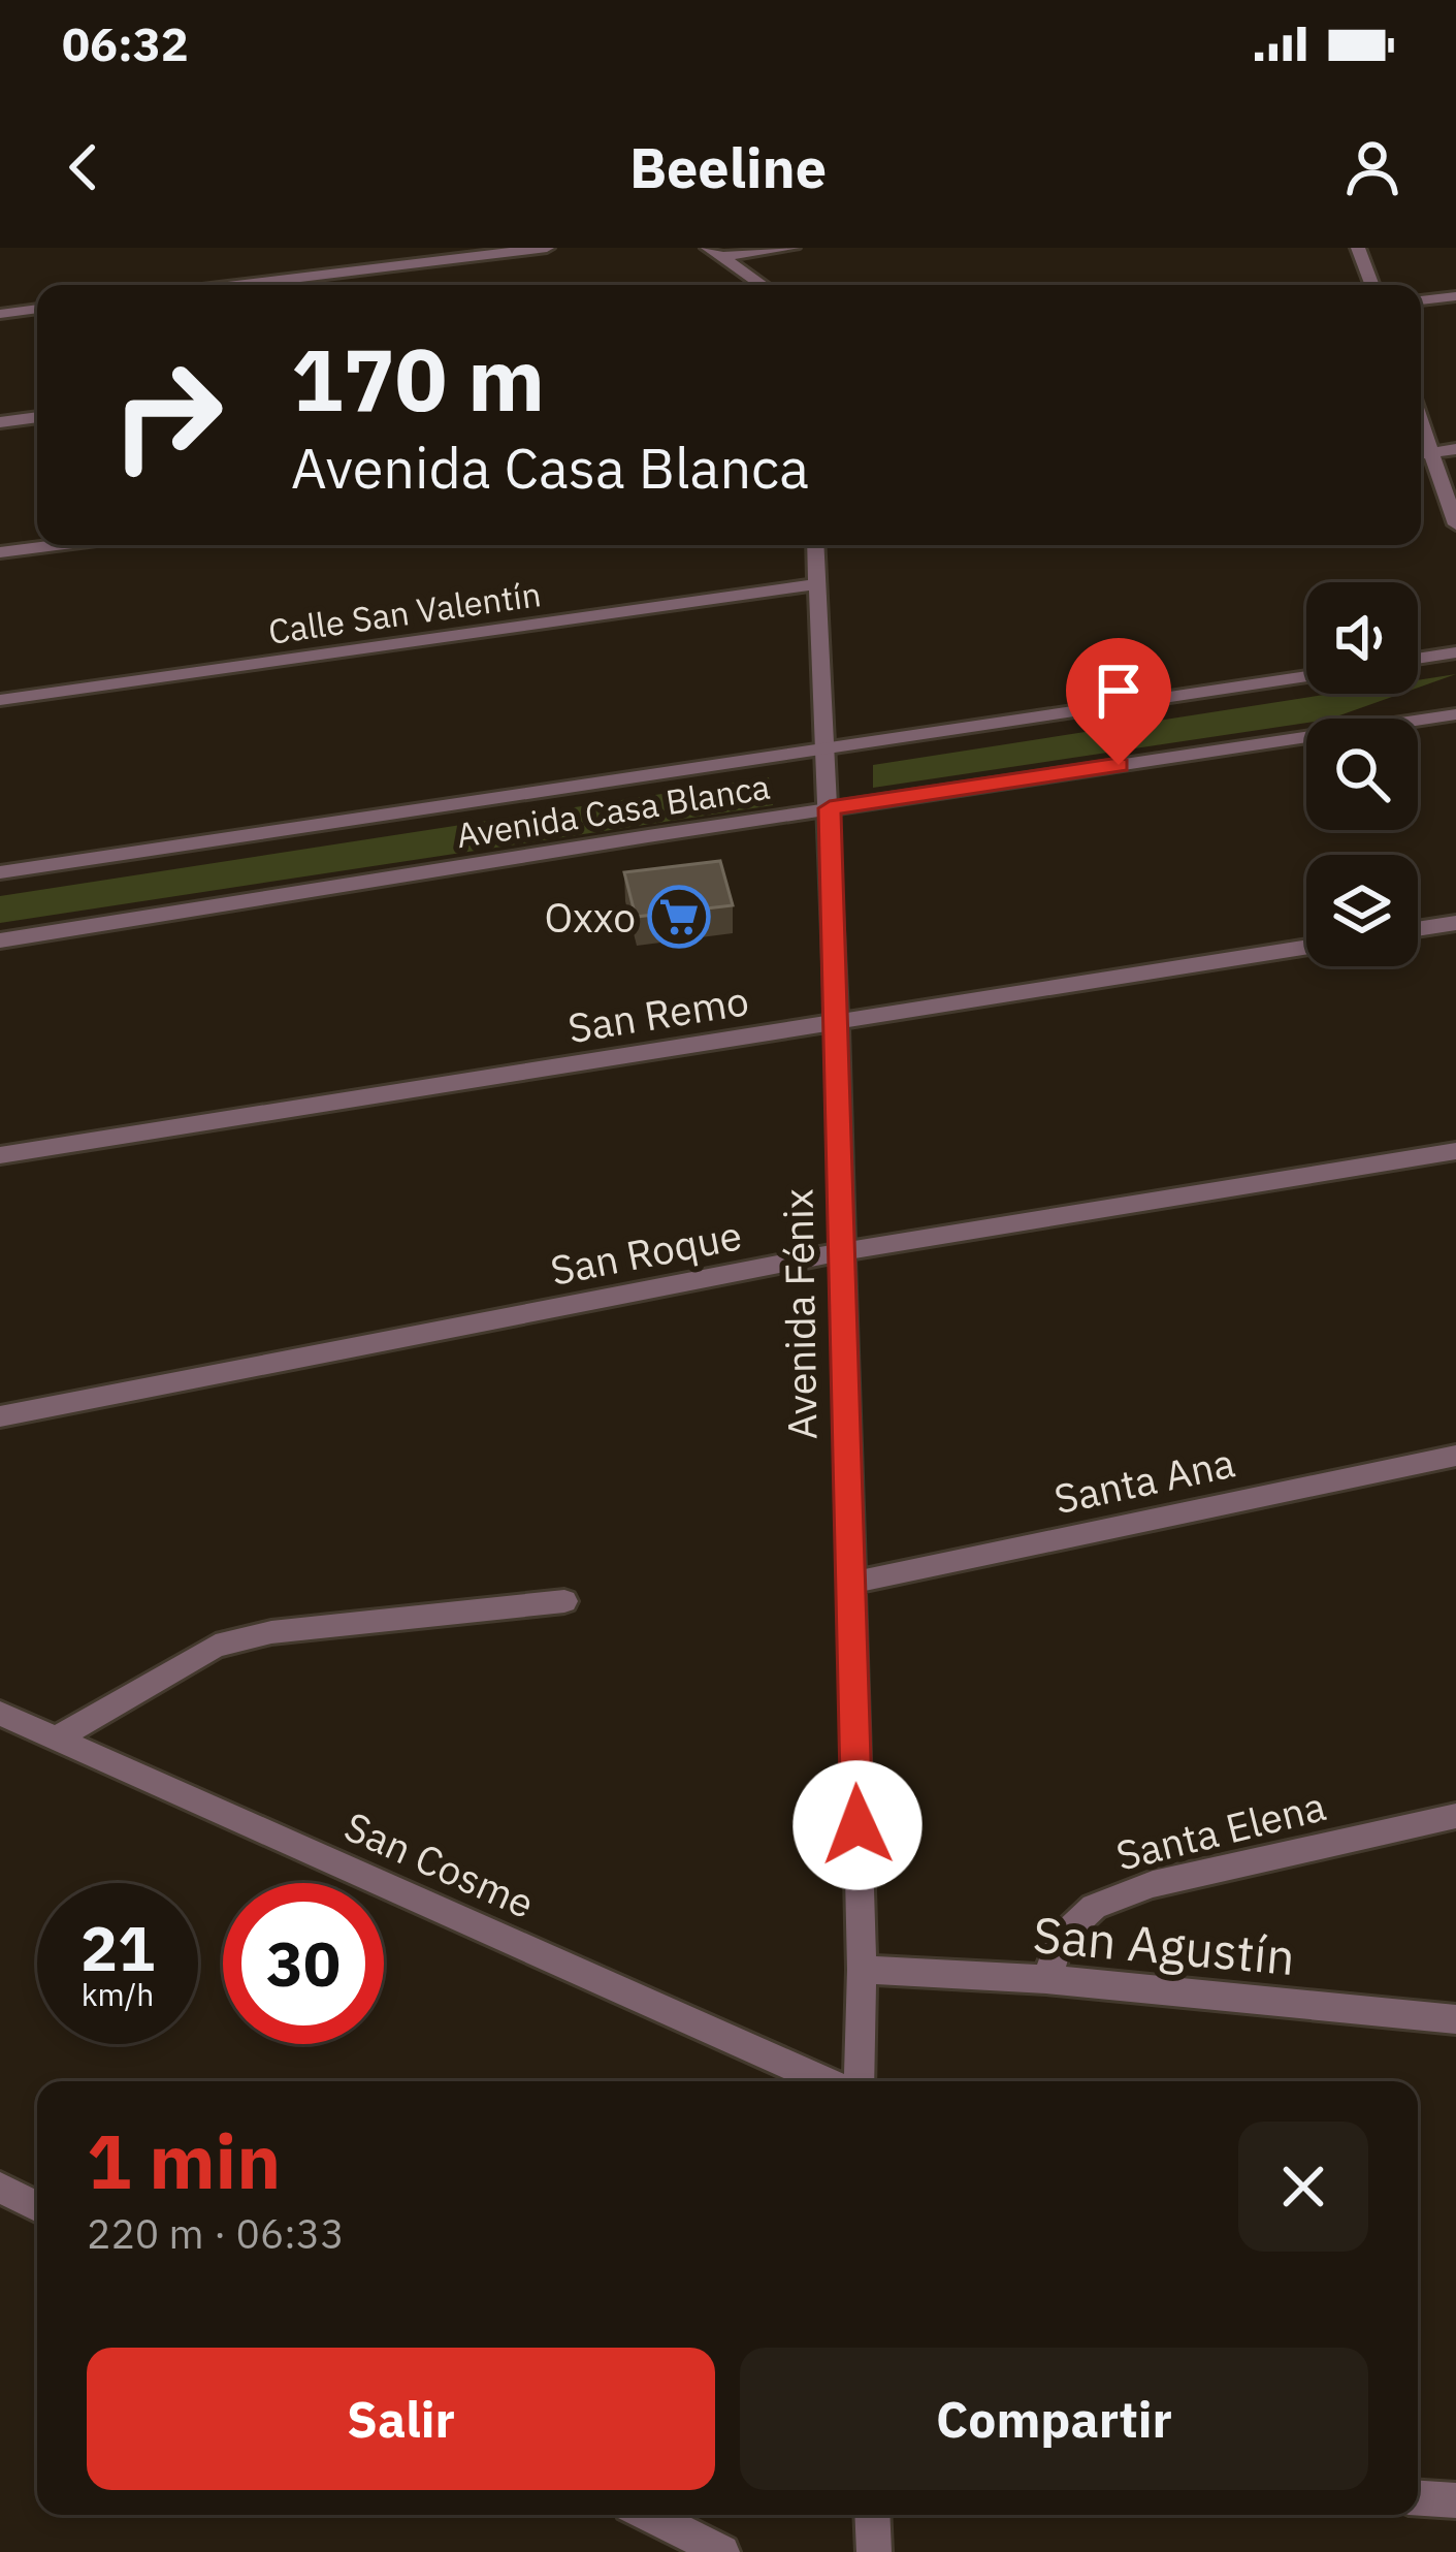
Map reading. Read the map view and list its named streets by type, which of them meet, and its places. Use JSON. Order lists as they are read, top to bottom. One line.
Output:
{"streets":{"street":["Calle San Valentín","Avenida Casa Blanca","San Remo","San Roque","Avenida Fénix","Santa Ana","Santa Elena","San Cosme","San Agustín"]},"crossings":[["Calle San Valentín","Avenida Fénix"],["Avenida Casa Blanca","Avenida Fénix"],["San Remo","Avenida Fénix"],["San Roque","Avenida Fénix"],["Avenida Fénix","Santa Ana"],["Avenida Fénix","San Agustín"],["Santa Elena","San Agustín"]],"places":{"supermarket":["Oxxo"]},"page":{"status":"06:32","header":"Beeline","turn":["170 m","Avenida Casa Blanca"],"speed":"21 km/h","limit":"30","heading":["1 min","220 m · 06:33"],"buttons":["Salir","Compartir"]}}
